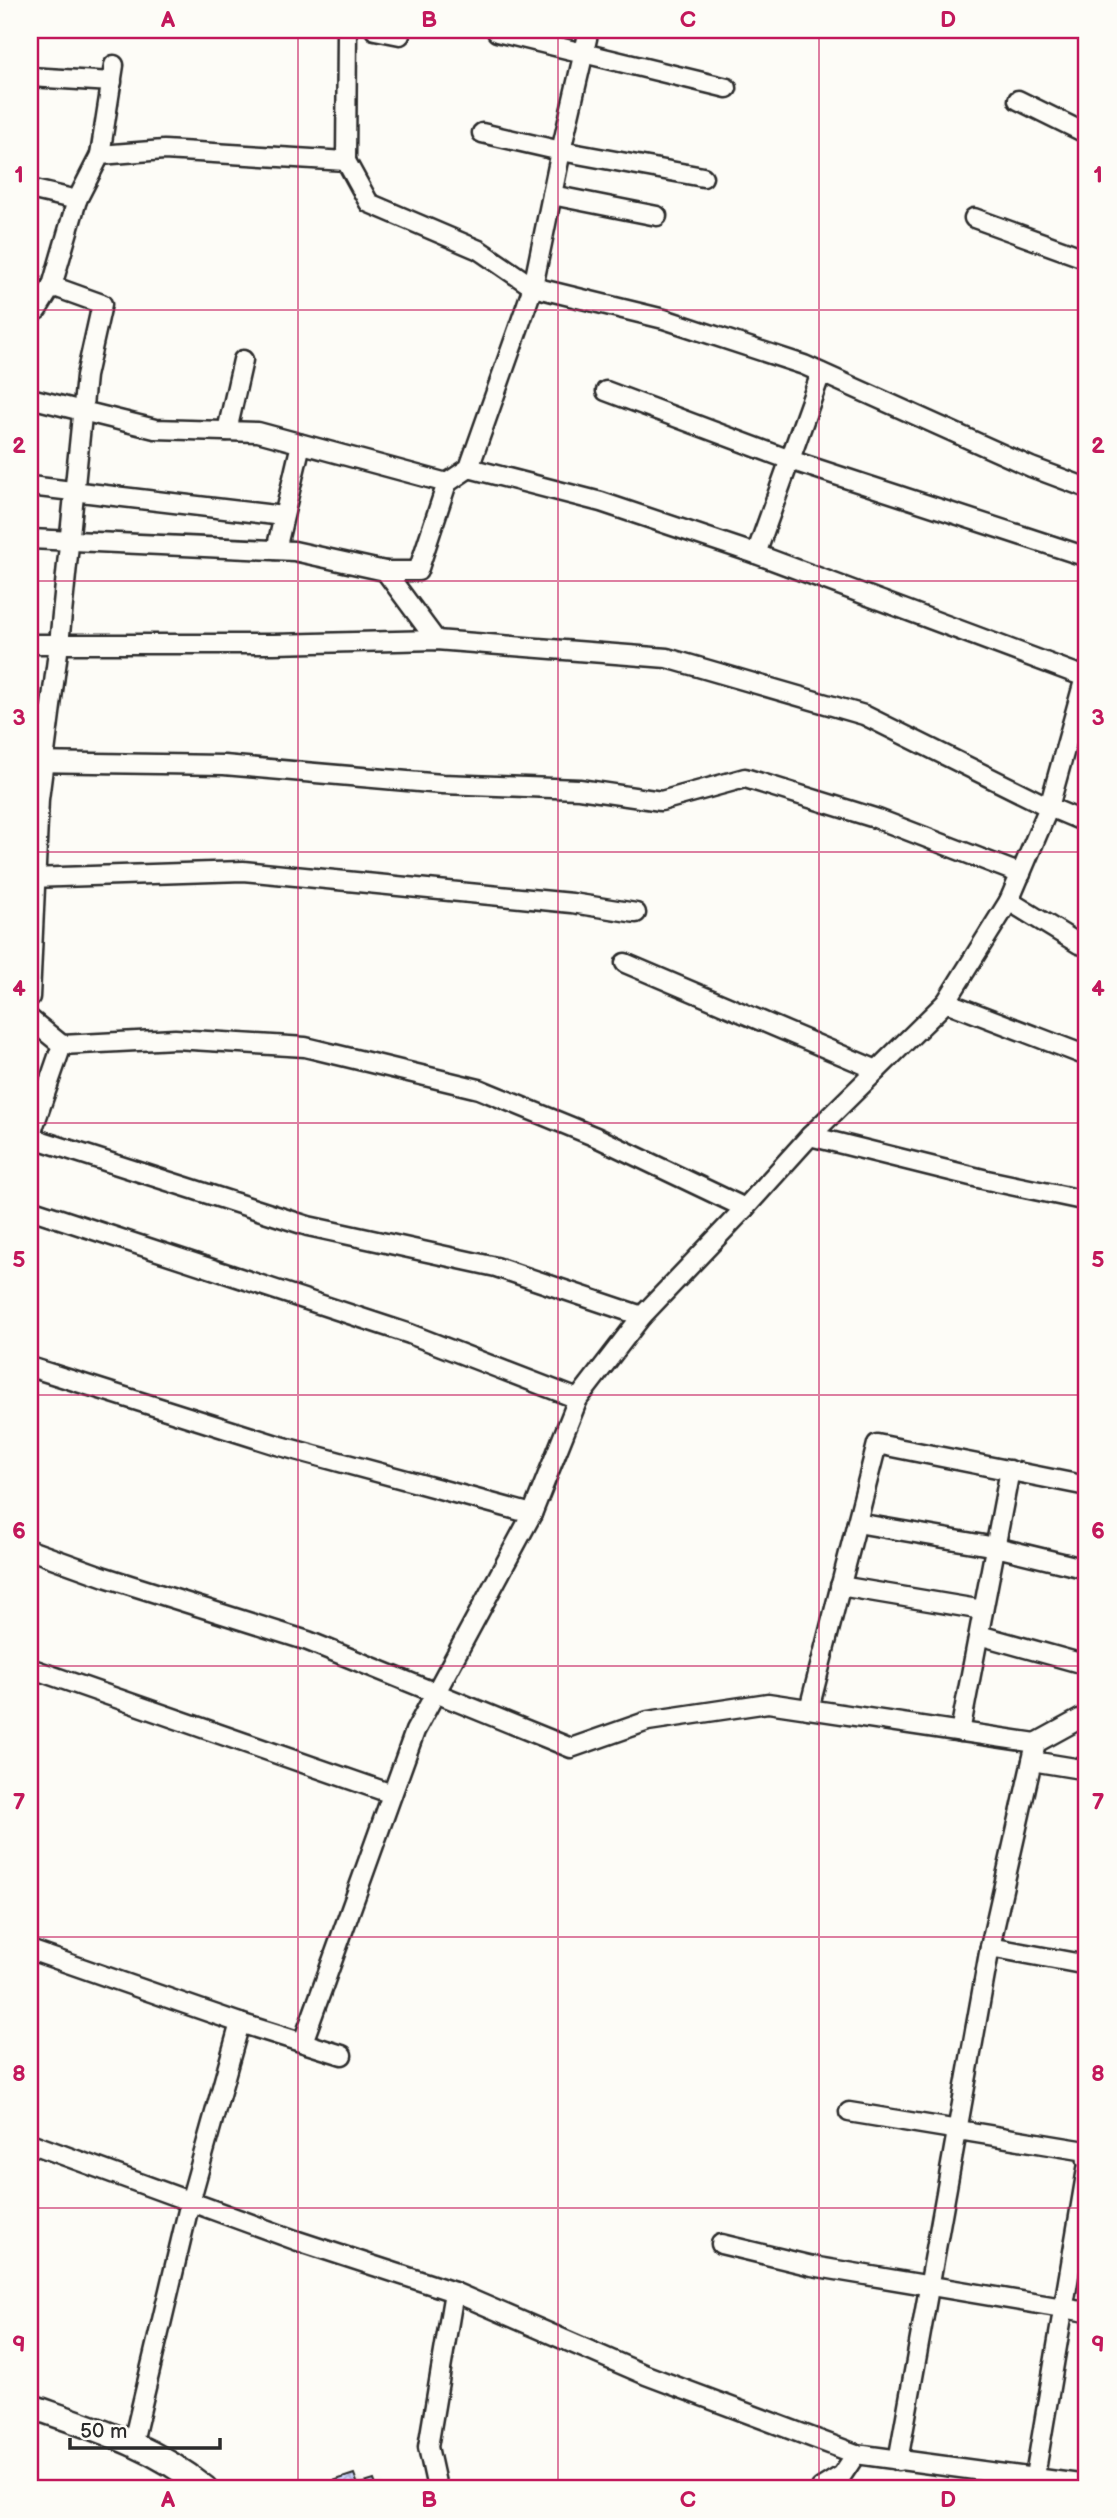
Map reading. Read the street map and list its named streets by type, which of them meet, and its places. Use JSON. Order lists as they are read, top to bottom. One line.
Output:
{"scale_bar":"50 m","grid":{"columns":["A","B","C","D"],"rows":["1","2","3","4","5","6","7","8","9"]}}
